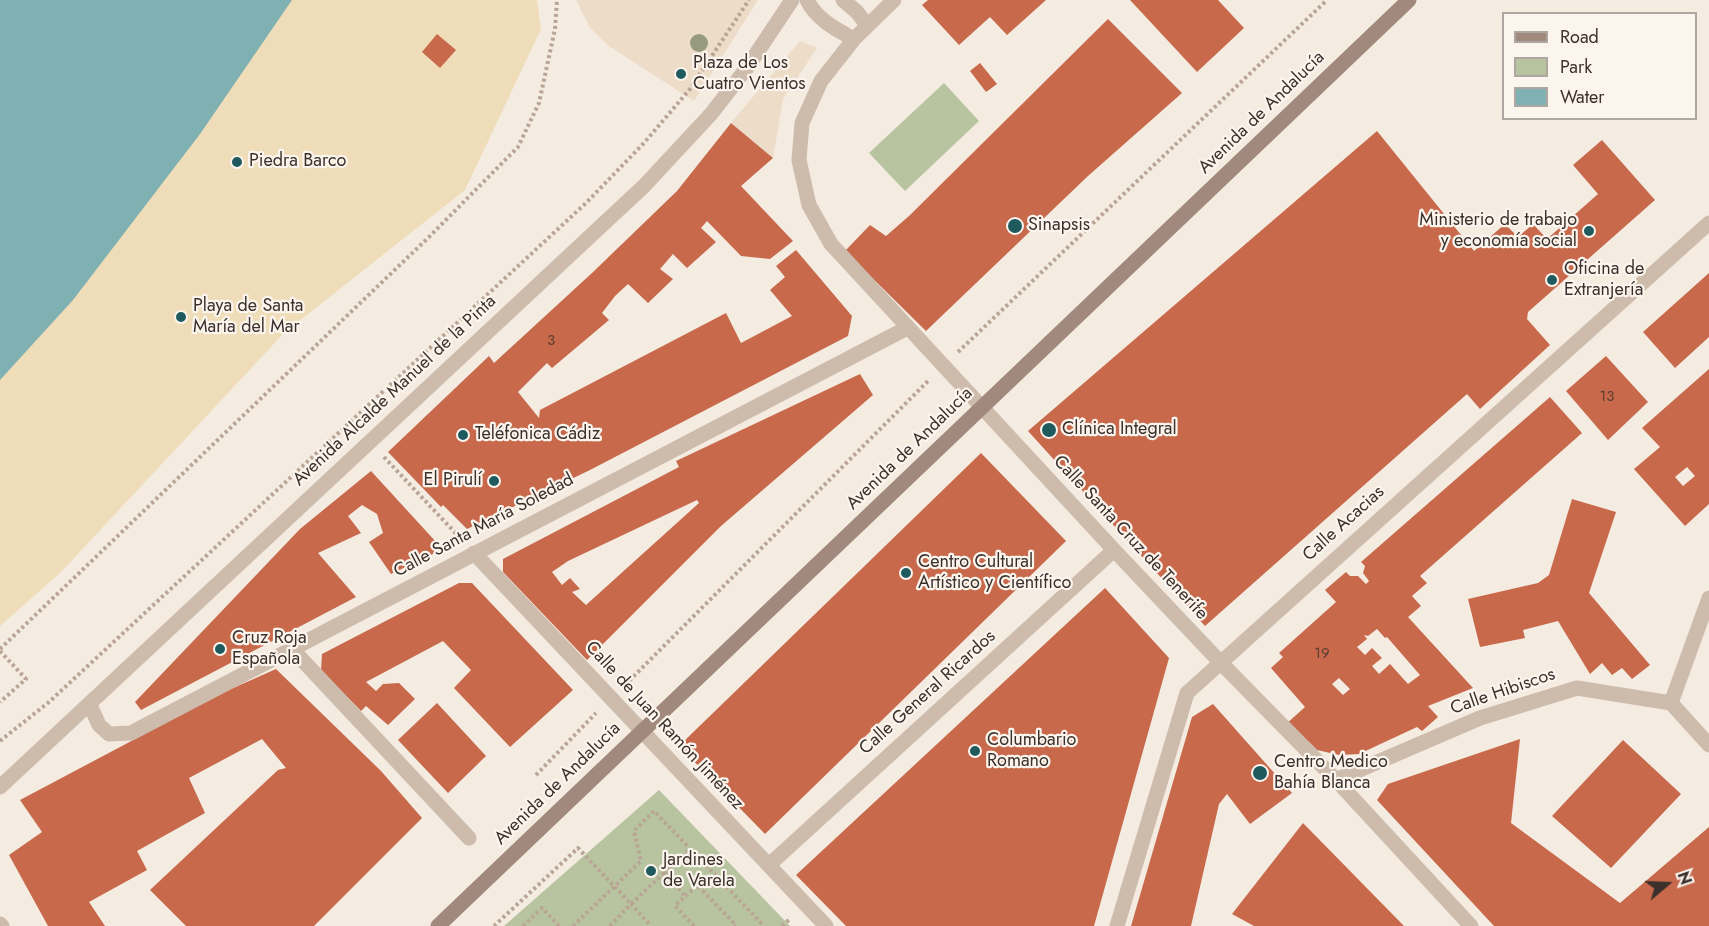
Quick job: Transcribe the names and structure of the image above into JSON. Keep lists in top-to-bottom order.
{
  "streets": {
    "main road": ["Avenida de Andalucía"],
    "street": [
      "Avenida Alcalde Manuel de la Pinta",
      "Calle Acacias",
      "Calle Santa María Soledad",
      "Calle Santa Cruz de Tenerife",
      "Calle Hibiscos",
      "Calle General Ricardos",
      "Calle de Juan Ramón Jiménez"
    ]
  },
  "crossings": [
    ["Avenida de Andalucía", "Calle Santa Cruz de Tenerife"],
    ["Avenida de Andalucía", "Calle de Juan Ramón Jiménez"],
    ["Avenida Alcalde Manuel de la Pinta", "Calle Santa María Soledad"],
    ["Calle Acacias", "Calle Santa Cruz de Tenerife"],
    ["Calle Santa María Soledad", "Calle Santa Cruz de Tenerife"],
    ["Calle Santa María Soledad", "Calle de Juan Ramón Jiménez"],
    ["Calle Santa Cruz de Tenerife", "Calle Hibiscos"],
    ["Calle Santa Cruz de Tenerife", "Calle General Ricardos"],
    ["Calle General Ricardos", "Calle de Juan Ramón Jiménez"]
  ],
  "places": [
    "Plaza de Los Cuatro Vientos",
    "Piedra Barco",
    "Sinapsis",
    "Ministerio de trabajo y economía social",
    "Oficina de Extranjería",
    "Playa de Santa María del Mar",
    "Clínica Integral",
    "Teléfonica Cádiz",
    "El Pirulí",
    "Centro Cultural Artístico y Científico",
    "Cruz Roja Española",
    "Columbario Romano",
    "Centro Medico Bahía Blanca",
    "Jardines de Varela"
  ],
  "house_numbers": ["3", "13", "19"],
  "legend": ["Road", "Park", "Water"],
  "north": "right"
}
